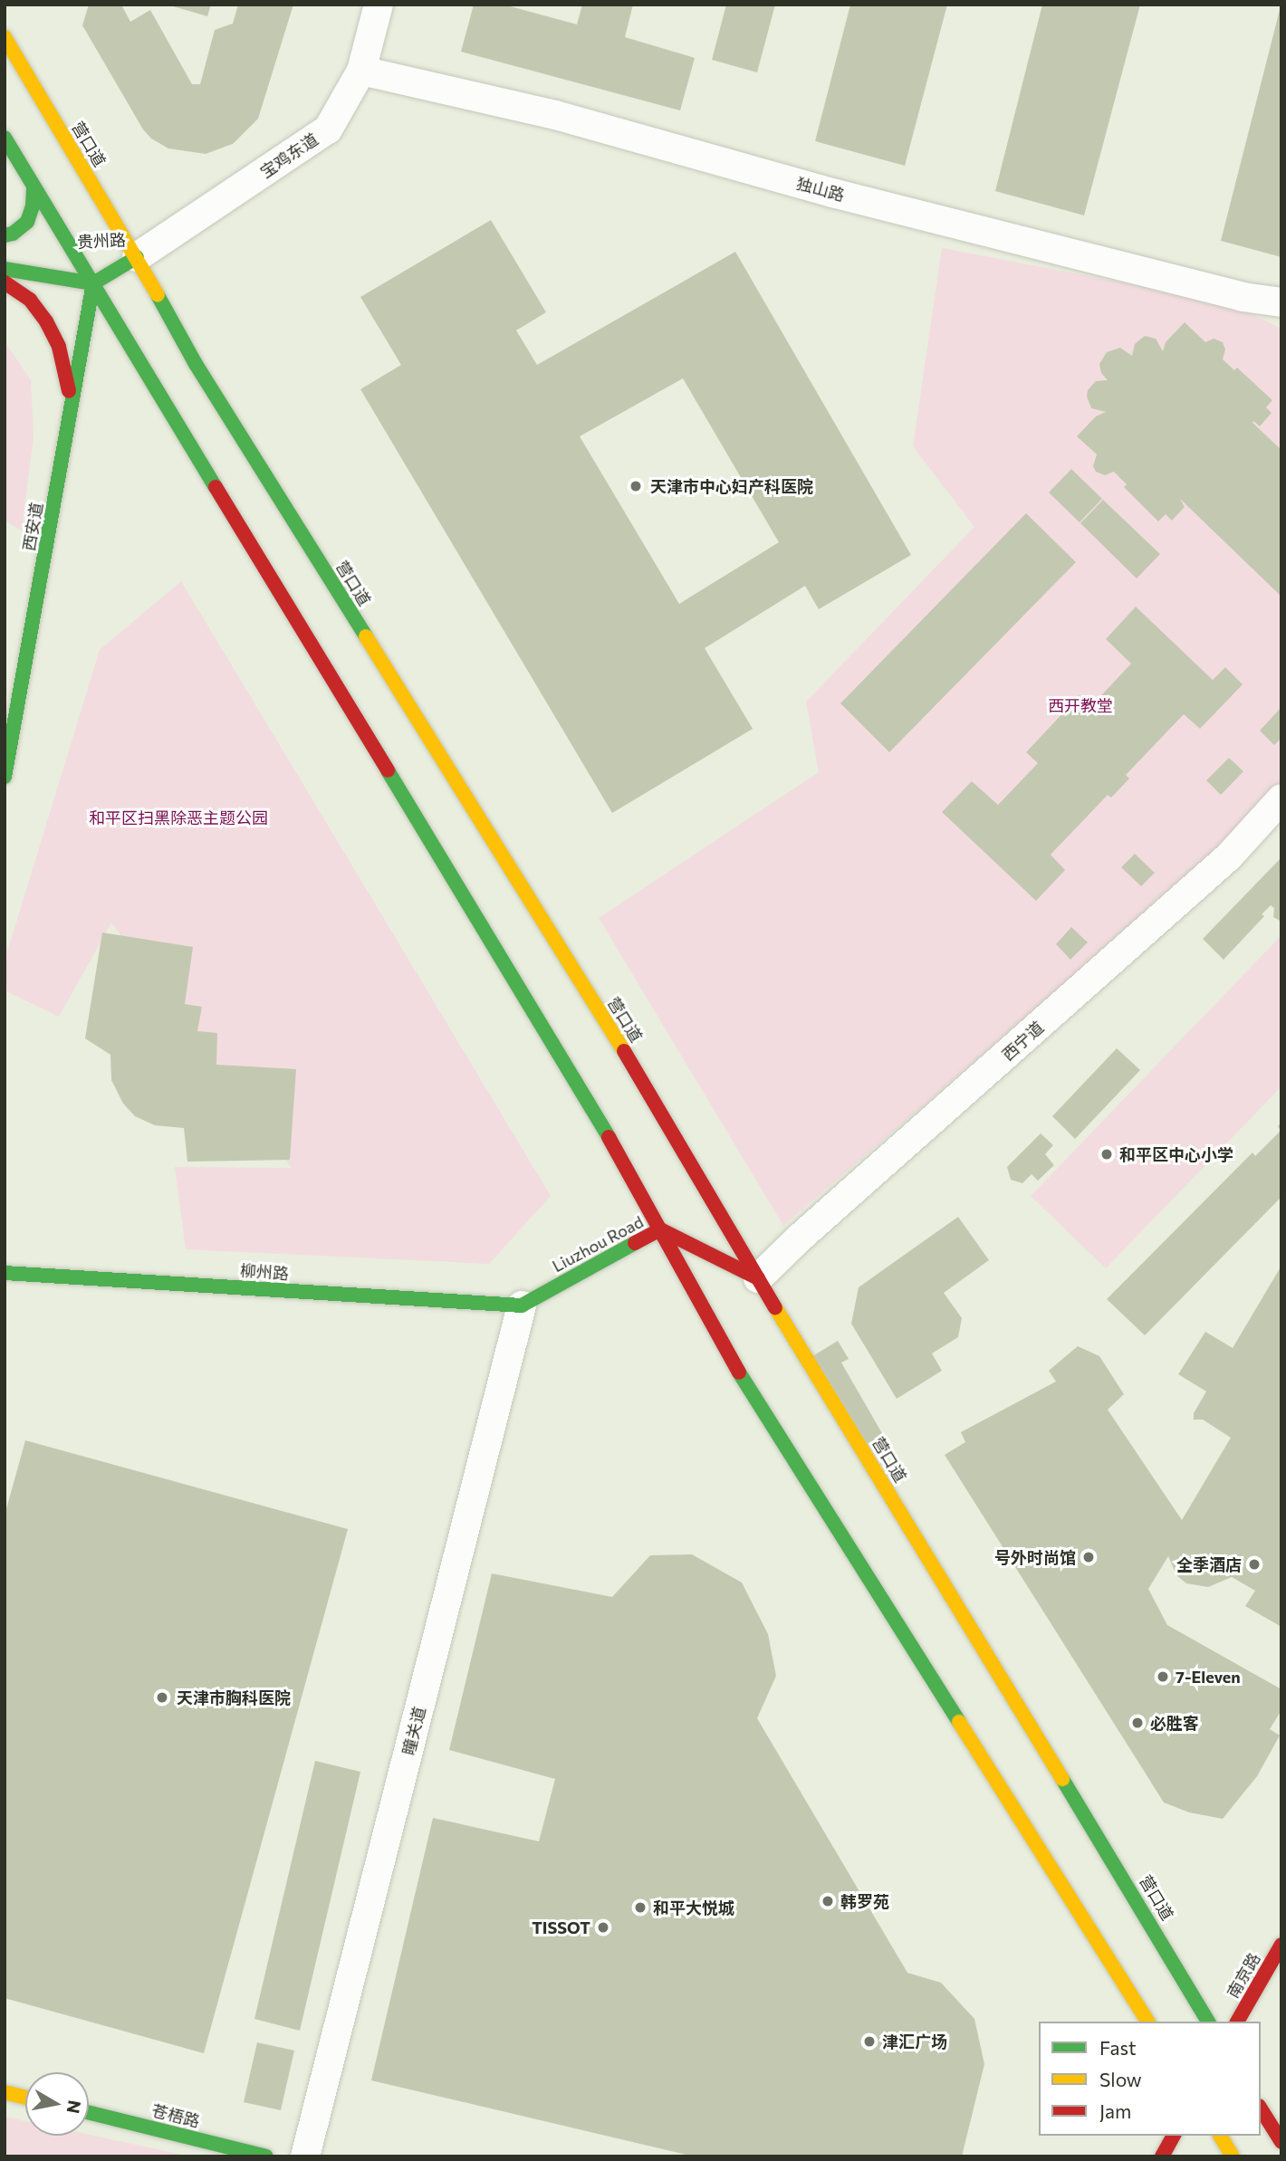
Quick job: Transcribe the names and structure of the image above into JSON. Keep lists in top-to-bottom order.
{
  "streets": {
    "main road": [
      "营口道",
      "贵州路",
      "西安道",
      "Liuzhou Road",
      "柳州路",
      "南京路",
      "苍梧路"
    ],
    "street": [
      "宝鸡东道",
      "独山路",
      "西宁道",
      "瞳关道"
    ]
  },
  "crossings": [
    ["营口道", "宝鸡东道"],
    ["营口道", "贵州路"],
    ["营口道", "西宁道"],
    ["营口道", "Liuzhou Road"],
    ["宝鸡东道", "独山路"],
    ["宝鸡东道", "贵州路"],
    ["贵州路", "西安道"],
    ["西宁道", "Liuzhou Road"],
    ["Liuzhou Road", "柳州路"],
    ["Liuzhou Road", "瞳关道"],
    ["柳州路", "瞳关道"]
  ],
  "parks": ["西开教堂", "和平区扫黑除恶主题公园"],
  "places": [
    "天津市中心妇产科医院",
    "和平区中心小学",
    "号外时尚馆",
    "全季酒店",
    "7-Eleven",
    "天津市胸科医院",
    "必胜客",
    "韩罗苑",
    "和平大悦城",
    "TISSOT",
    "津汇广场"
  ],
  "legend": ["Fast", "Slow", "Jam"],
  "north": "right"
}
